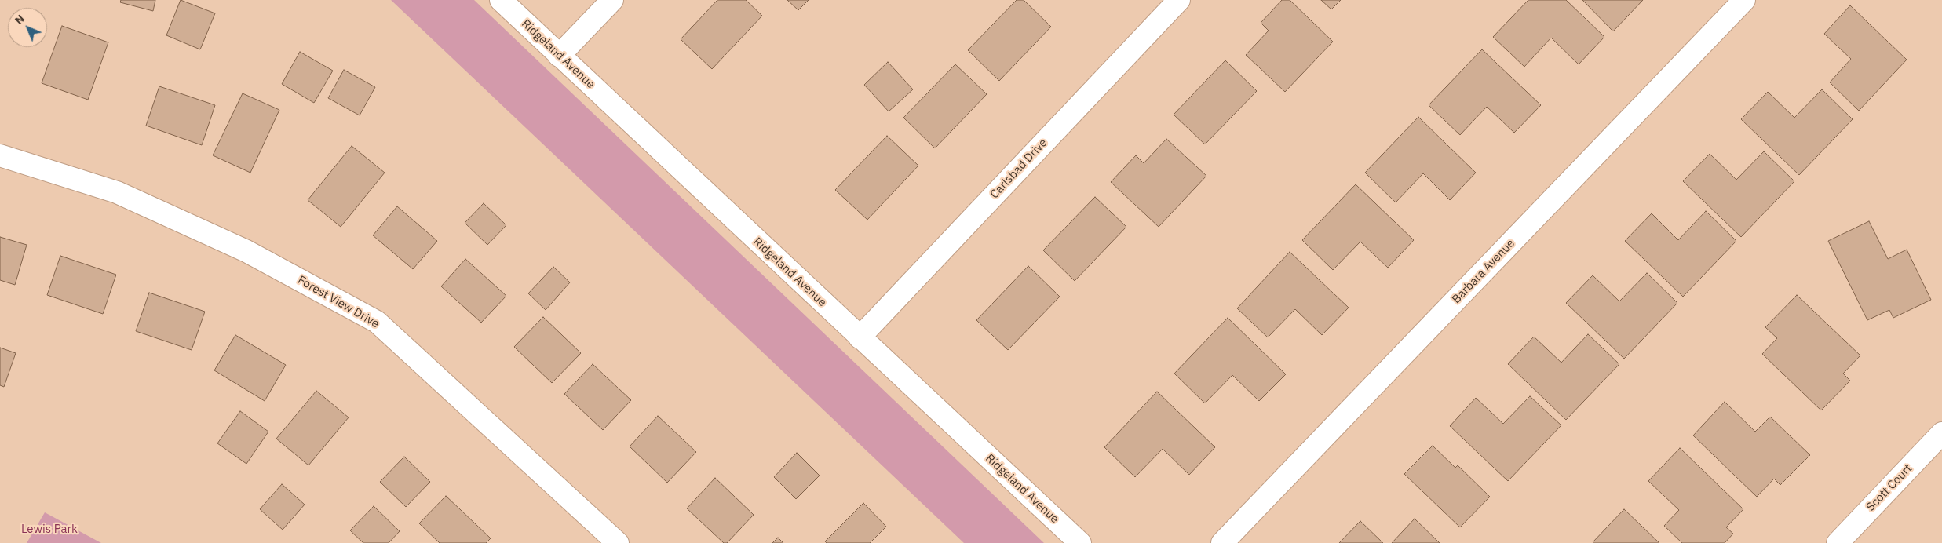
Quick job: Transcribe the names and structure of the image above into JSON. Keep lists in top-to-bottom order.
{
  "streets": {
    "street": [
      "Ridgeland Avenue",
      "Carlsbad Drive",
      "Barbara Avenue",
      "Forest View Drive",
      "Scott Court"
    ]
  },
  "crossings": [
    ["Ridgeland Avenue", "Carlsbad Drive"]
  ],
  "parks": ["Lewis Park"],
  "north": "top left"
}
